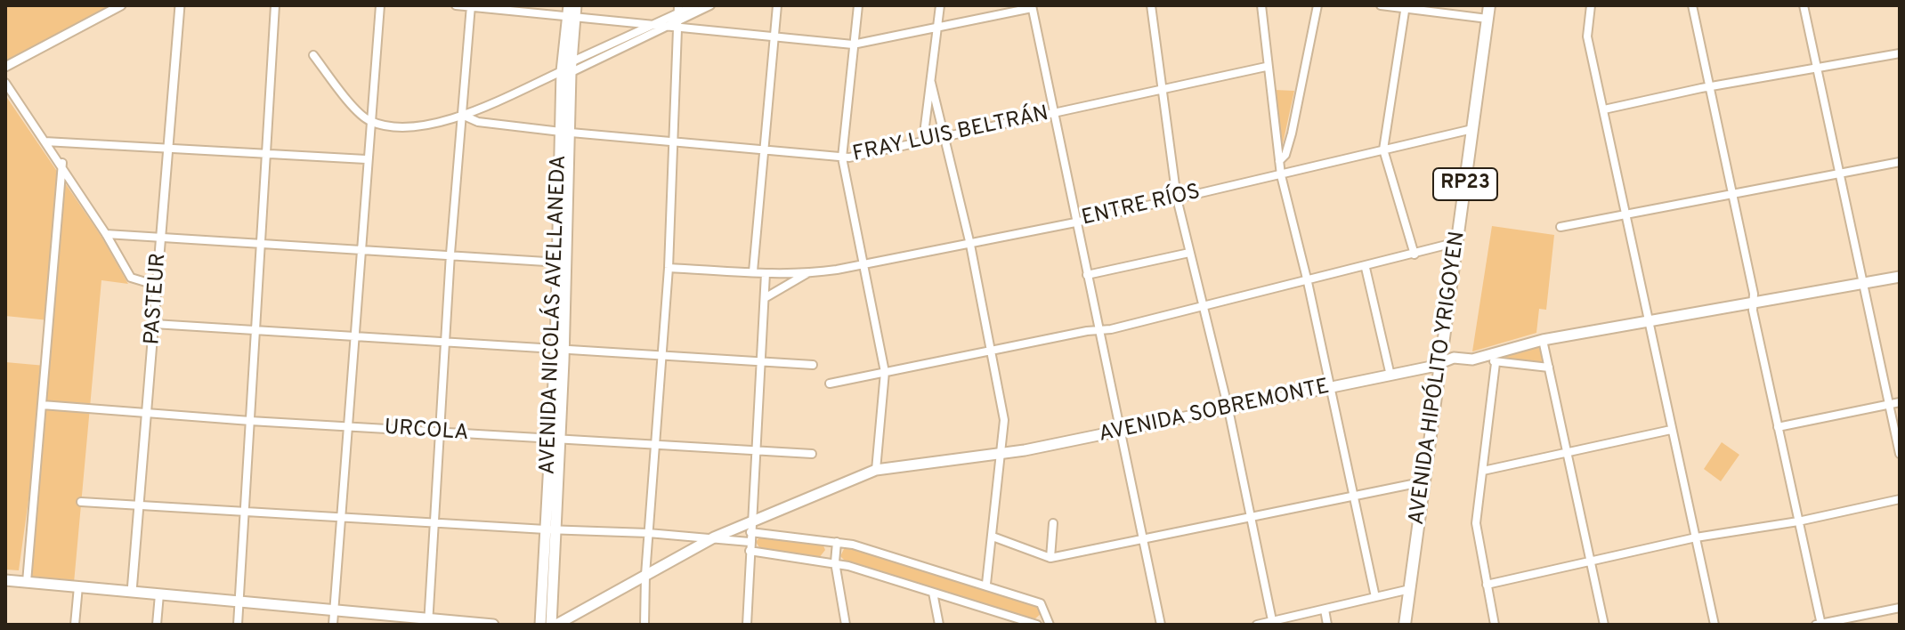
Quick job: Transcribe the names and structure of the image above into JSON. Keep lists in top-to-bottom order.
{
  "streets": {
    "main road": [
      "RP23",
      "AVENIDA NICOLÁS AVELLANEDA",
      "AVENIDA HIPÓLITO YRIGOYEN",
      "AVENIDA SOBREMONTE"
    ],
    "street": [
      "FRAY LUIS BELTRÁN",
      "ENTRE RÍOS",
      "PASTEUR",
      "URCOLA"
    ]
  },
  "crossings": [
    ["FRAY LUIS BELTRÁN", "AVENIDA NICOLÁS AVELLANEDA"],
    ["ENTRE RÍOS", "AVENIDA HIPÓLITO YRIGOYEN"],
    ["PASTEUR", "URCOLA"],
    ["AVENIDA NICOLÁS AVELLANEDA", "AVENIDA SOBREMONTE"],
    ["AVENIDA NICOLÁS AVELLANEDA", "URCOLA"],
    ["AVENIDA HIPÓLITO YRIGOYEN", "AVENIDA SOBREMONTE"]
  ]
}
